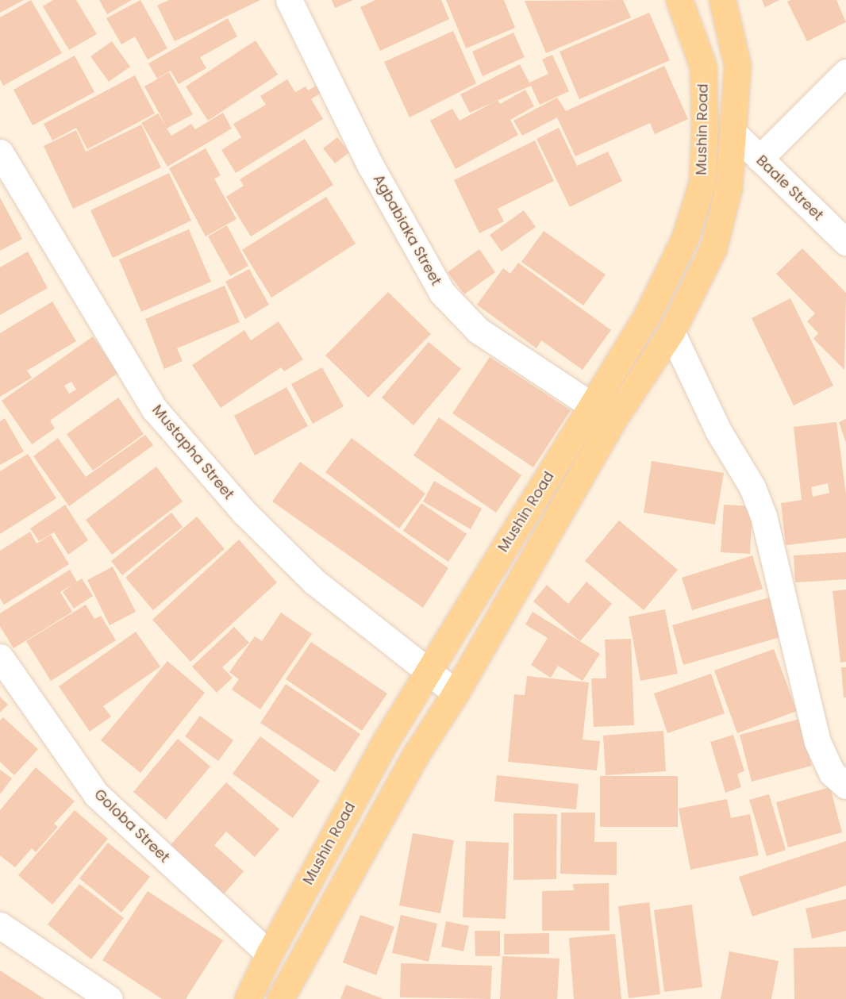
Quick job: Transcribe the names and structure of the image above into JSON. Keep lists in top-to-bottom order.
{
  "streets": {
    "main road": ["Mushin Road"],
    "street": [
      "Baale Street",
      "Agbabiaka Street",
      "Mustapha Street",
      "Goloba Street"
    ]
  },
  "crossings": [
    ["Mushin Road", "Baale Street"],
    ["Mushin Road", "Agbabiaka Street"],
    ["Mushin Road", "Mustapha Street"],
    ["Mushin Road", "Goloba Street"]
  ]
}
